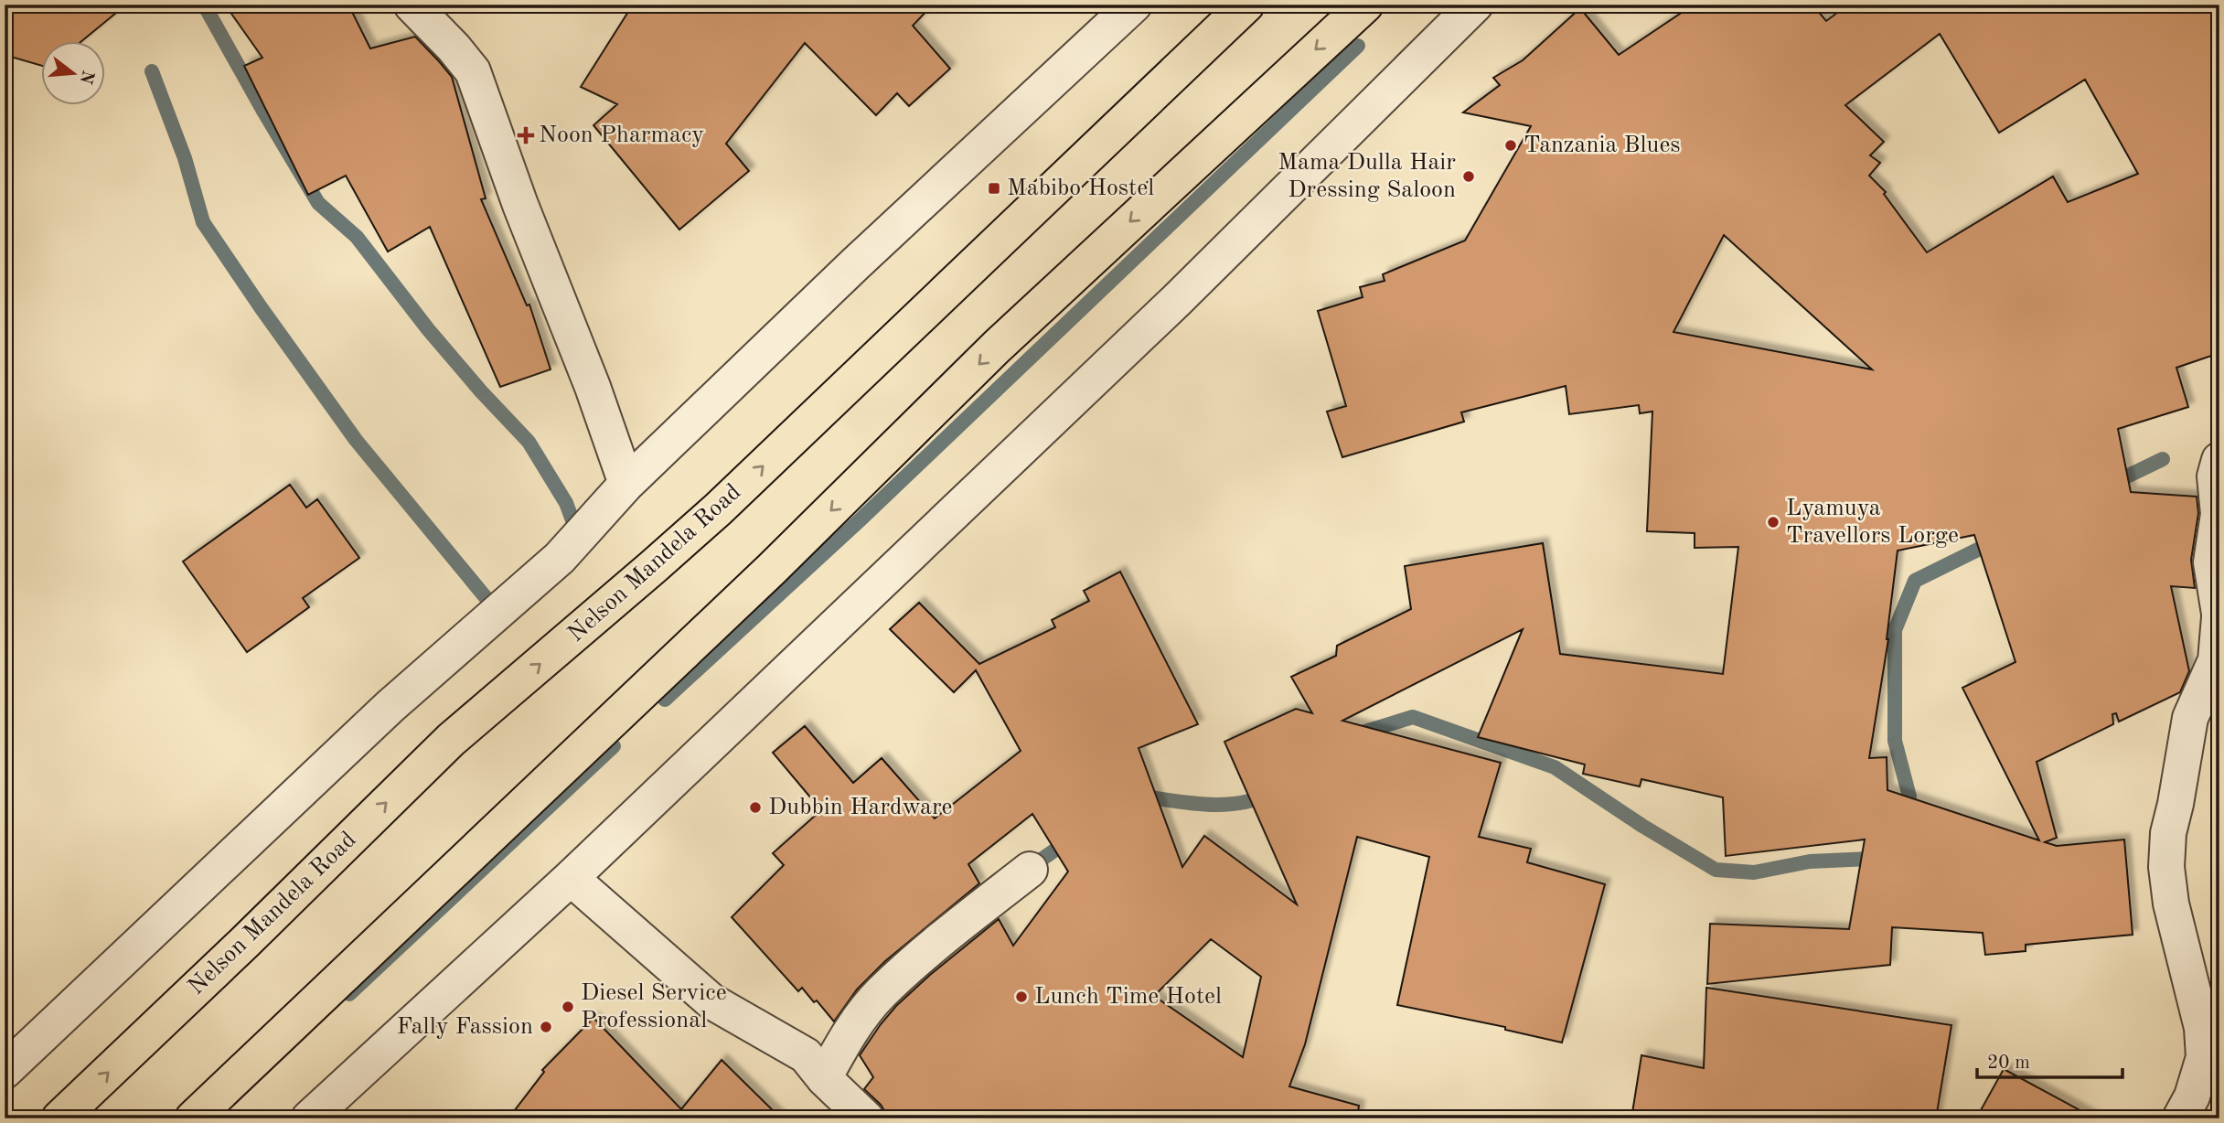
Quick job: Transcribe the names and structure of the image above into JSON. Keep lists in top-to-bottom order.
{
  "streets": {
    "main road": ["Nelson Mandela Road"]
  },
  "places": {
    "health": ["Noon Pharmacy"],
    "other": [
      "Tanzania Blues",
      "Mama Dulla Hair Dressing Saloon",
      "Lyamuya Travellors Lorge",
      "Dubbin Hardware",
      "Lunch Time Hotel",
      "Diesel Service Professional",
      "Fally Fassion"
    ],
    "transit": ["Mabibo Hostel"]
  },
  "scale_bar": "20 m",
  "north": "right"
}
